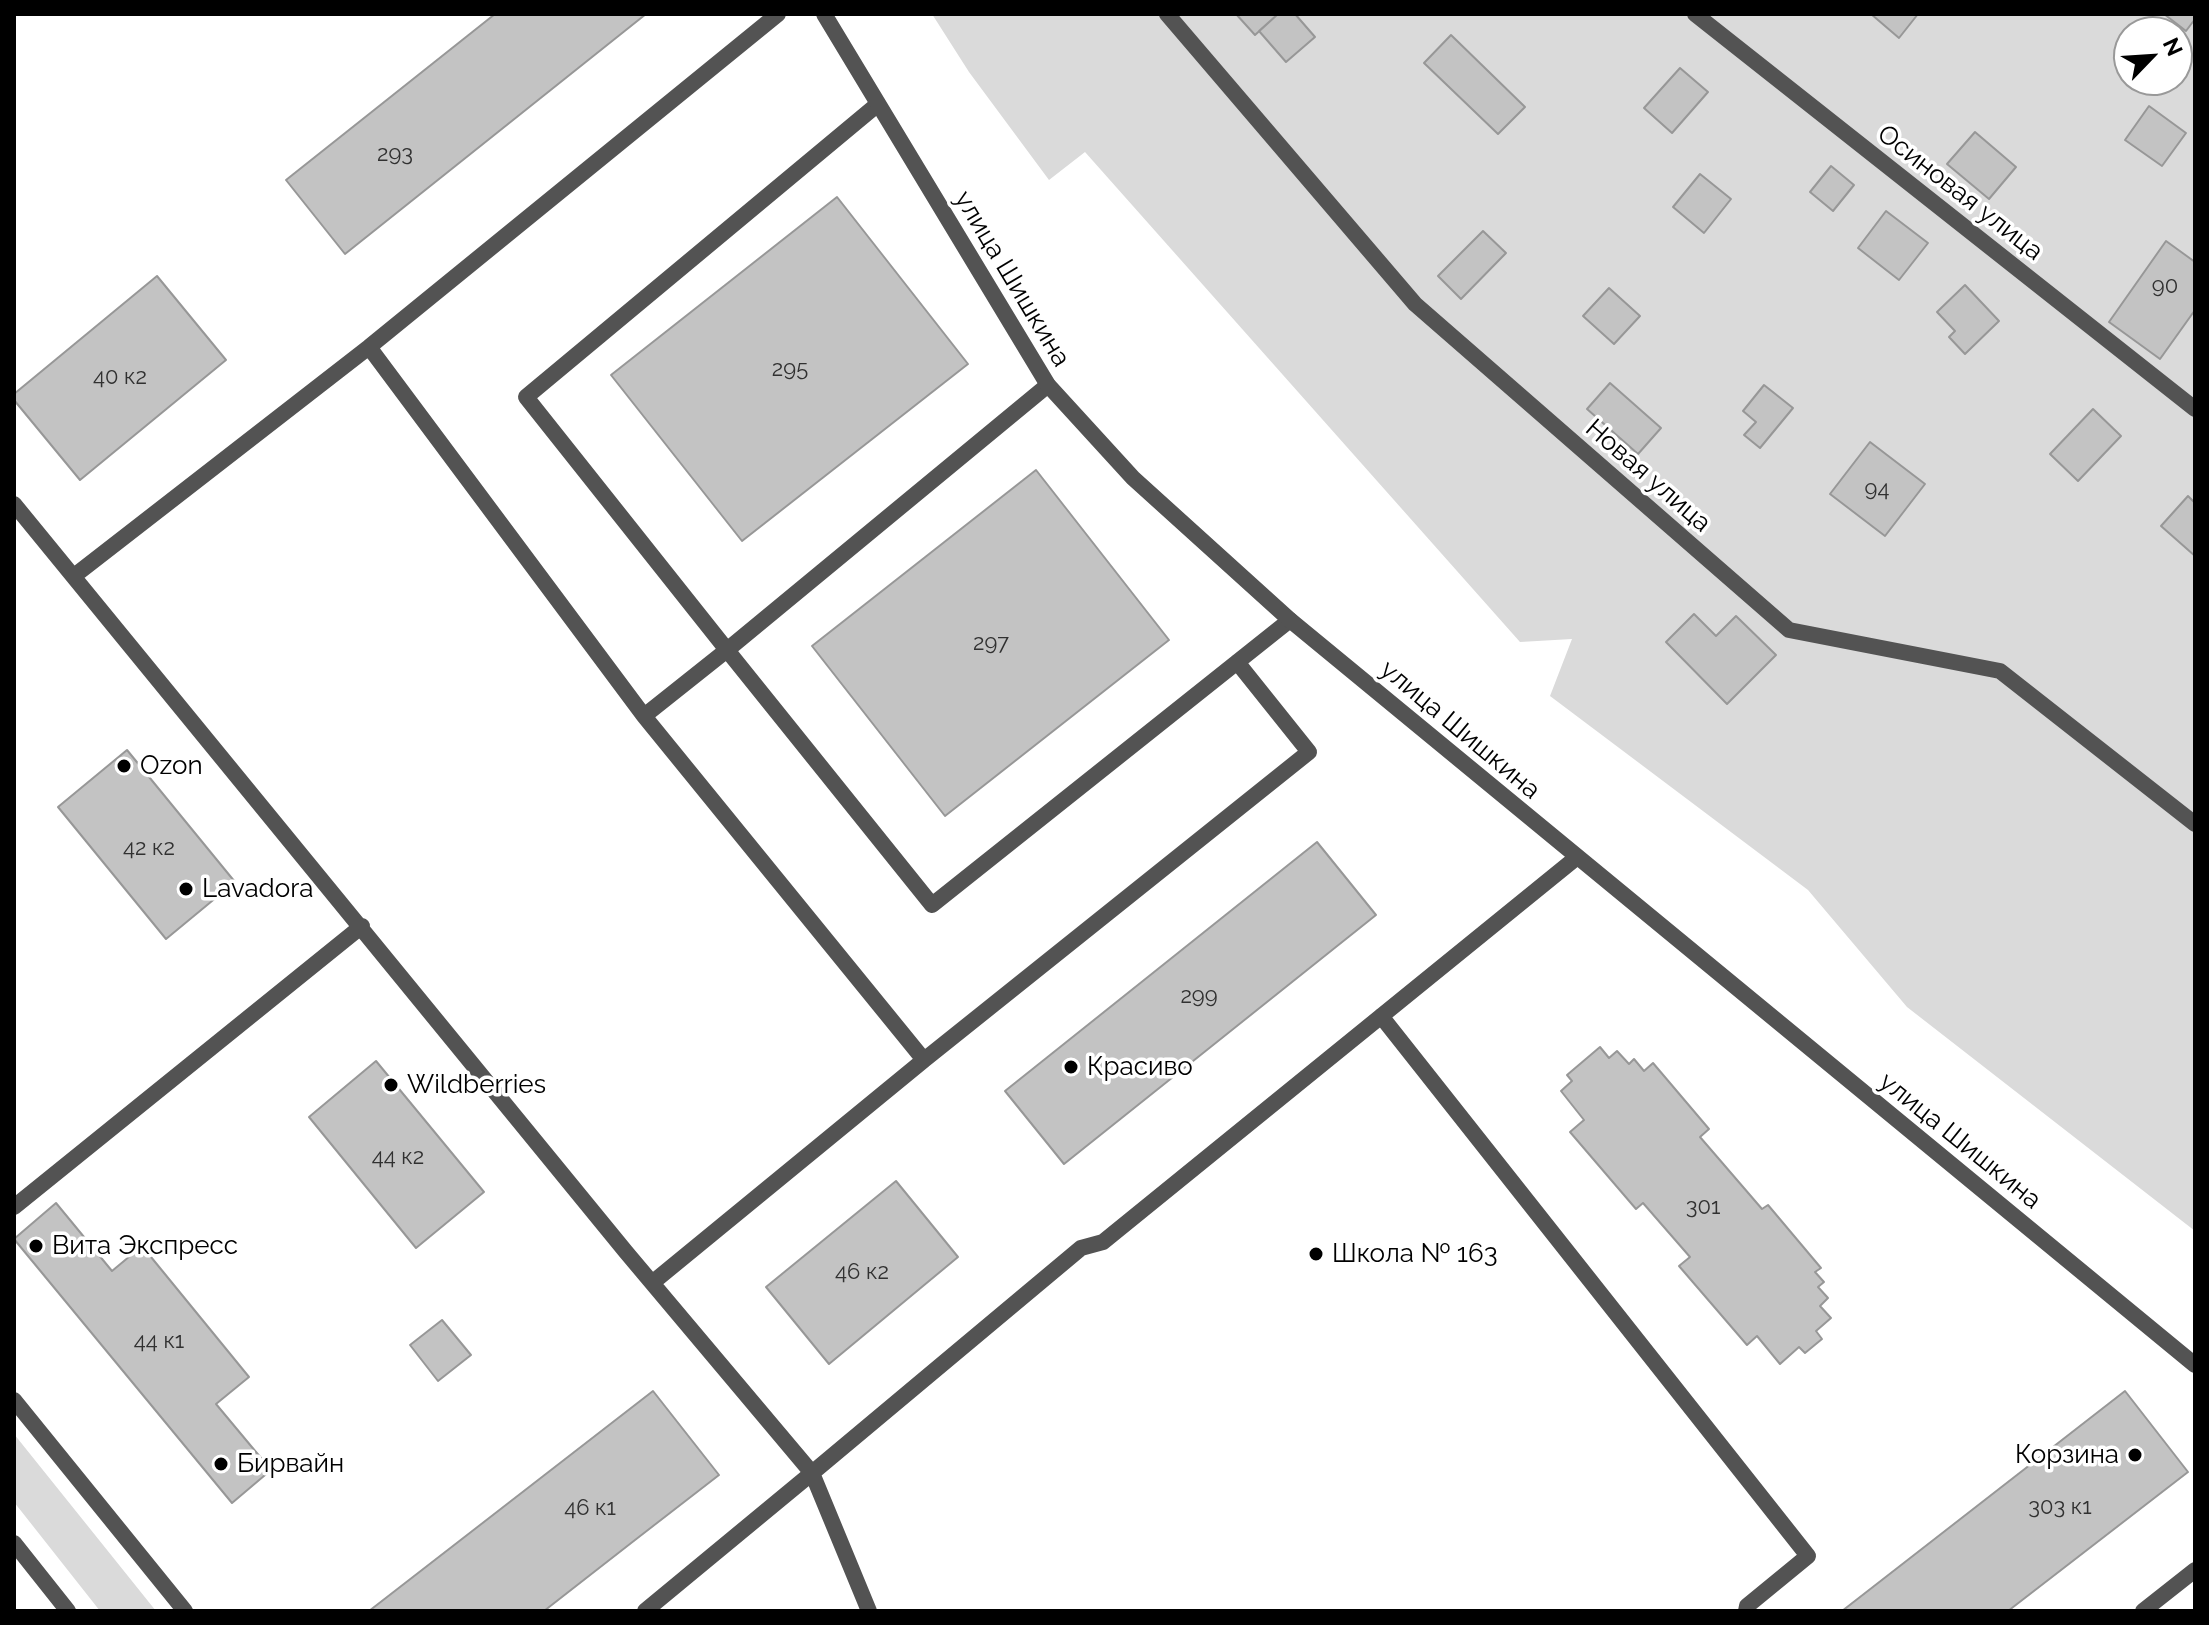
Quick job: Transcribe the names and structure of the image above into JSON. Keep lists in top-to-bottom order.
{
  "streets": {
    "street": ["Осиновая улица", "улица Шишкина", "Новая улица"]
  },
  "places": [
    "Ozon",
    "Lavadora",
    "Красиво",
    "Wildberries",
    "Вита Экспресс",
    "Школа № 163",
    "Корзина",
    "Бирвайн"
  ],
  "house_numbers": [
    "293",
    "90",
    "295",
    "40 к2",
    "94",
    "297",
    "42 к2",
    "299",
    "44 к2",
    "301",
    "46 к2",
    "44 к1",
    "303 к1",
    "46 к1"
  ],
  "north": "top right"
}
